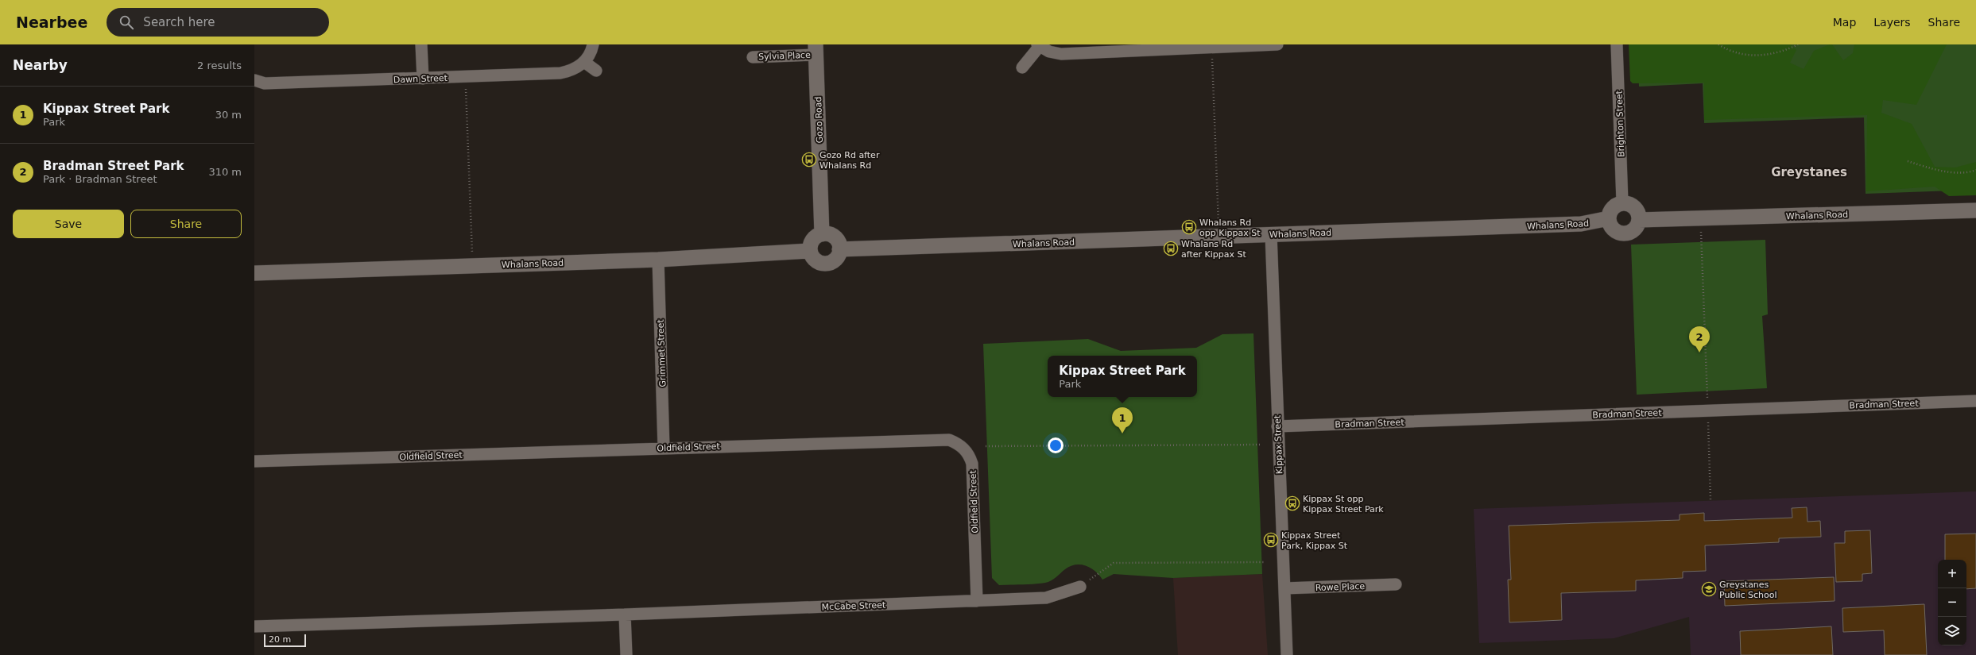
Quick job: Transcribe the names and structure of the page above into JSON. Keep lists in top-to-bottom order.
{
  "streets": {
    "street": [
      "Sylvia Place",
      "Dawn Street",
      "Gozo Road",
      "Brighton Street",
      "Whalans Road",
      "Grimmet Street",
      "Bradman Street",
      "Kippax Street",
      "Oldfield Street",
      "Rowe Place",
      "McCabe Street"
    ]
  },
  "crossings": [
    ["Sylvia Place", "Gozo Road"],
    ["Gozo Road", "Whalans Road"],
    ["Brighton Street", "Whalans Road"],
    ["Whalans Road", "Grimmet Street"],
    ["Whalans Road", "Kippax Street"],
    ["Grimmet Street", "Oldfield Street"],
    ["Bradman Street", "Kippax Street"],
    ["Kippax Street", "Rowe Place"],
    ["Oldfield Street", "McCabe Street"]
  ],
  "districts": ["Greystanes"],
  "places": {
    "bus stop": [
      "Gozo Rd after Whalans Rd",
      "Whalans Rd opp Kippax St",
      "Whalans Rd after Kippax St",
      "Kippax St opp Kippax Street Park",
      "Kippax Street Park, Kippax St"
    ],
    "school or university": ["Greystanes Public School"]
  },
  "scale_bar": "20 m",
  "page": {
    "header": "Nearbee",
    "search": "Search here",
    "nav": ["Map", "Layers", "Share"],
    "heading": ["Nearby", "2 results"],
    "list": [
      {
        "mark": "1",
        "name": "Kippax Street Park",
        "note": "Park",
        "value": "30 m"
      },
      {
        "mark": "2",
        "name": "Bradman Street Park",
        "note": "Park · Bradman Street",
        "value": "310 m"
      }
    ],
    "buttons": ["Save", "Share"],
    "pins": ["2", "1"],
    "popup": ["Kippax Street Park", "Park"],
    "map_buttons": ["+", "−"],
    "scale": "20 m"
  }
}
